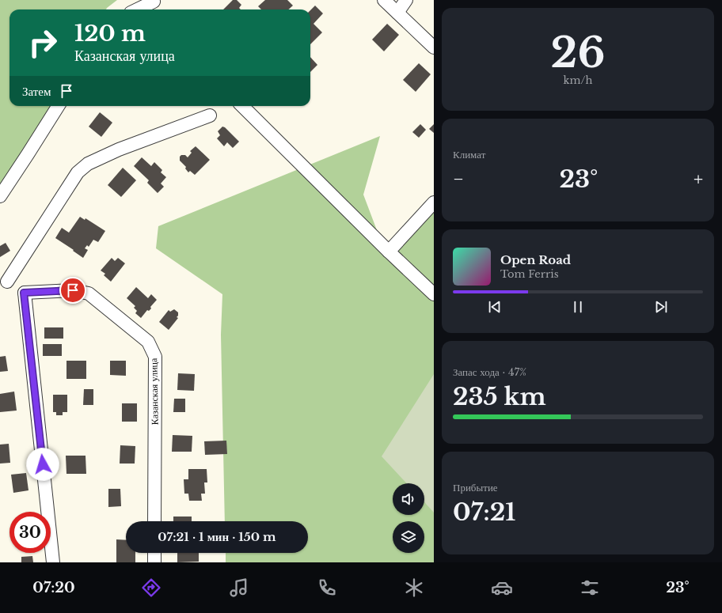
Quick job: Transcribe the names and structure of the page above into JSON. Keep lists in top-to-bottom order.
{
  "streets": {
    "street": ["Казанская улица"]
  },
  "page": {
    "tile": [
      ["26", "km/h"],
      "Климат",
      ["Запас хода · 47%", "235 km"],
      ["Прибытие", "07:21"]
    ],
    "turn": ["120 m", "Казанская улица"],
    "then": "Затем",
    "heat": ["−", "23°", "+"],
    "song": ["Open Road", "Tom Ferris"],
    "limit": "30",
    "trip": "07:21 · 1 мин · 150 m",
    "tabs": ["07:20", "23°"]
  }
}
